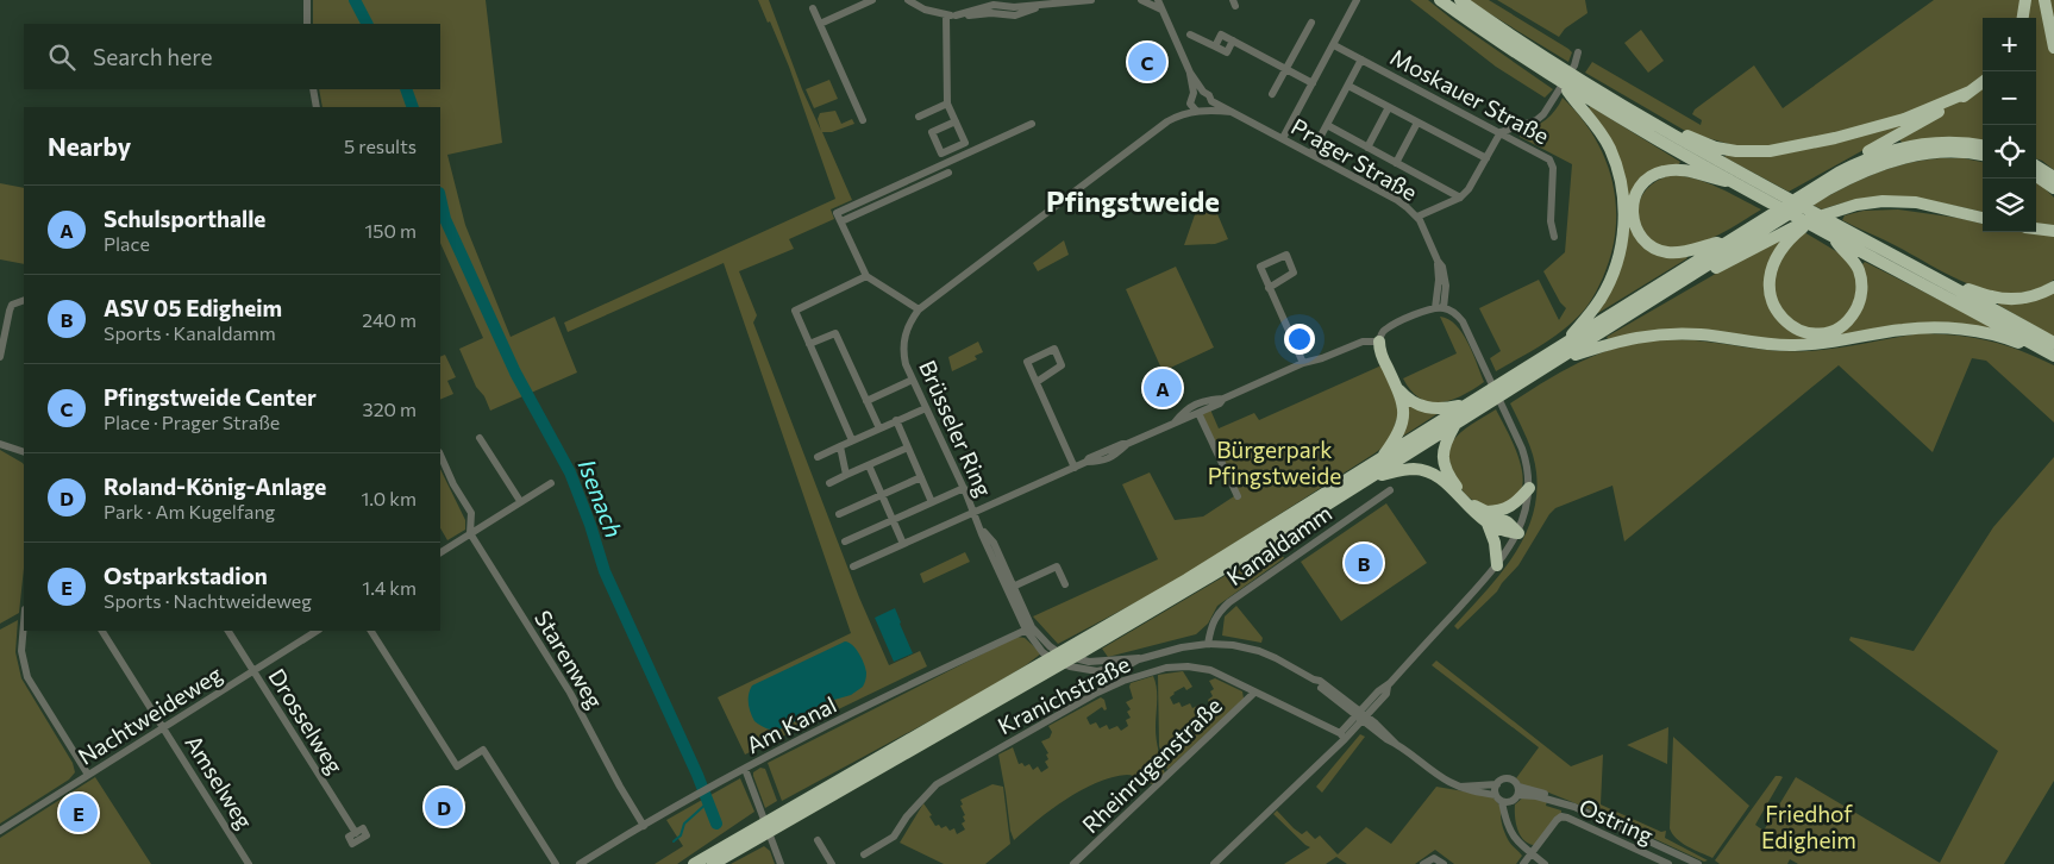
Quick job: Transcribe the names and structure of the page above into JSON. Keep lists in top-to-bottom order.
{
  "streets": {
    "street": [
      "Moskauer Straße",
      "Prager Straße",
      "Brüsseler Ring",
      "Kanaldamm",
      "Starenweg",
      "Kranichstraße",
      "Nachtweideweg",
      "Drosselweg",
      "Am Kanal",
      "Rheinrugenstraße",
      "Amselweg",
      "Ostring"
    ]
  },
  "crossings": [
    ["Prager Straße", "Brüsseler Ring"],
    ["Brüsseler Ring", "Am Kanal"],
    ["Starenweg", "Am Kanal"],
    ["Kranichstraße", "Rheinrugenstraße"],
    ["Nachtweideweg", "Drosselweg"],
    ["Nachtweideweg", "Amselweg"]
  ],
  "districts": ["Pfingstweide"],
  "water": ["Isenach"],
  "parks": ["Bürgerpark Pfingstweide", "Friedhof Edigheim"],
  "page": {
    "map_buttons": ["+", "−"],
    "search": "Search here",
    "pins": [
      "C",
      "A",
      "B",
      "D",
      "E"
    ],
    "heading": ["Nearby", "5 results"],
    "list": [
      {
        "mark": "A",
        "name": "Schulsporthalle",
        "note": "Place",
        "value": "150 m"
      },
      {
        "mark": "B",
        "name": "ASV 05 Edigheim",
        "note": "Sports · Kanaldamm",
        "value": "240 m"
      },
      {
        "mark": "C",
        "name": "Pfingstweide Center",
        "note": "Place · Prager Straße",
        "value": "320 m"
      },
      {
        "mark": "D",
        "name": "Roland-König-Anlage",
        "note": "Park · Am Kugelfang",
        "value": "1.0 km"
      },
      {
        "mark": "E",
        "name": "Ostparkstadion",
        "note": "Sports · Nachtweideweg",
        "value": "1.4 km"
      }
    ]
  }
}
